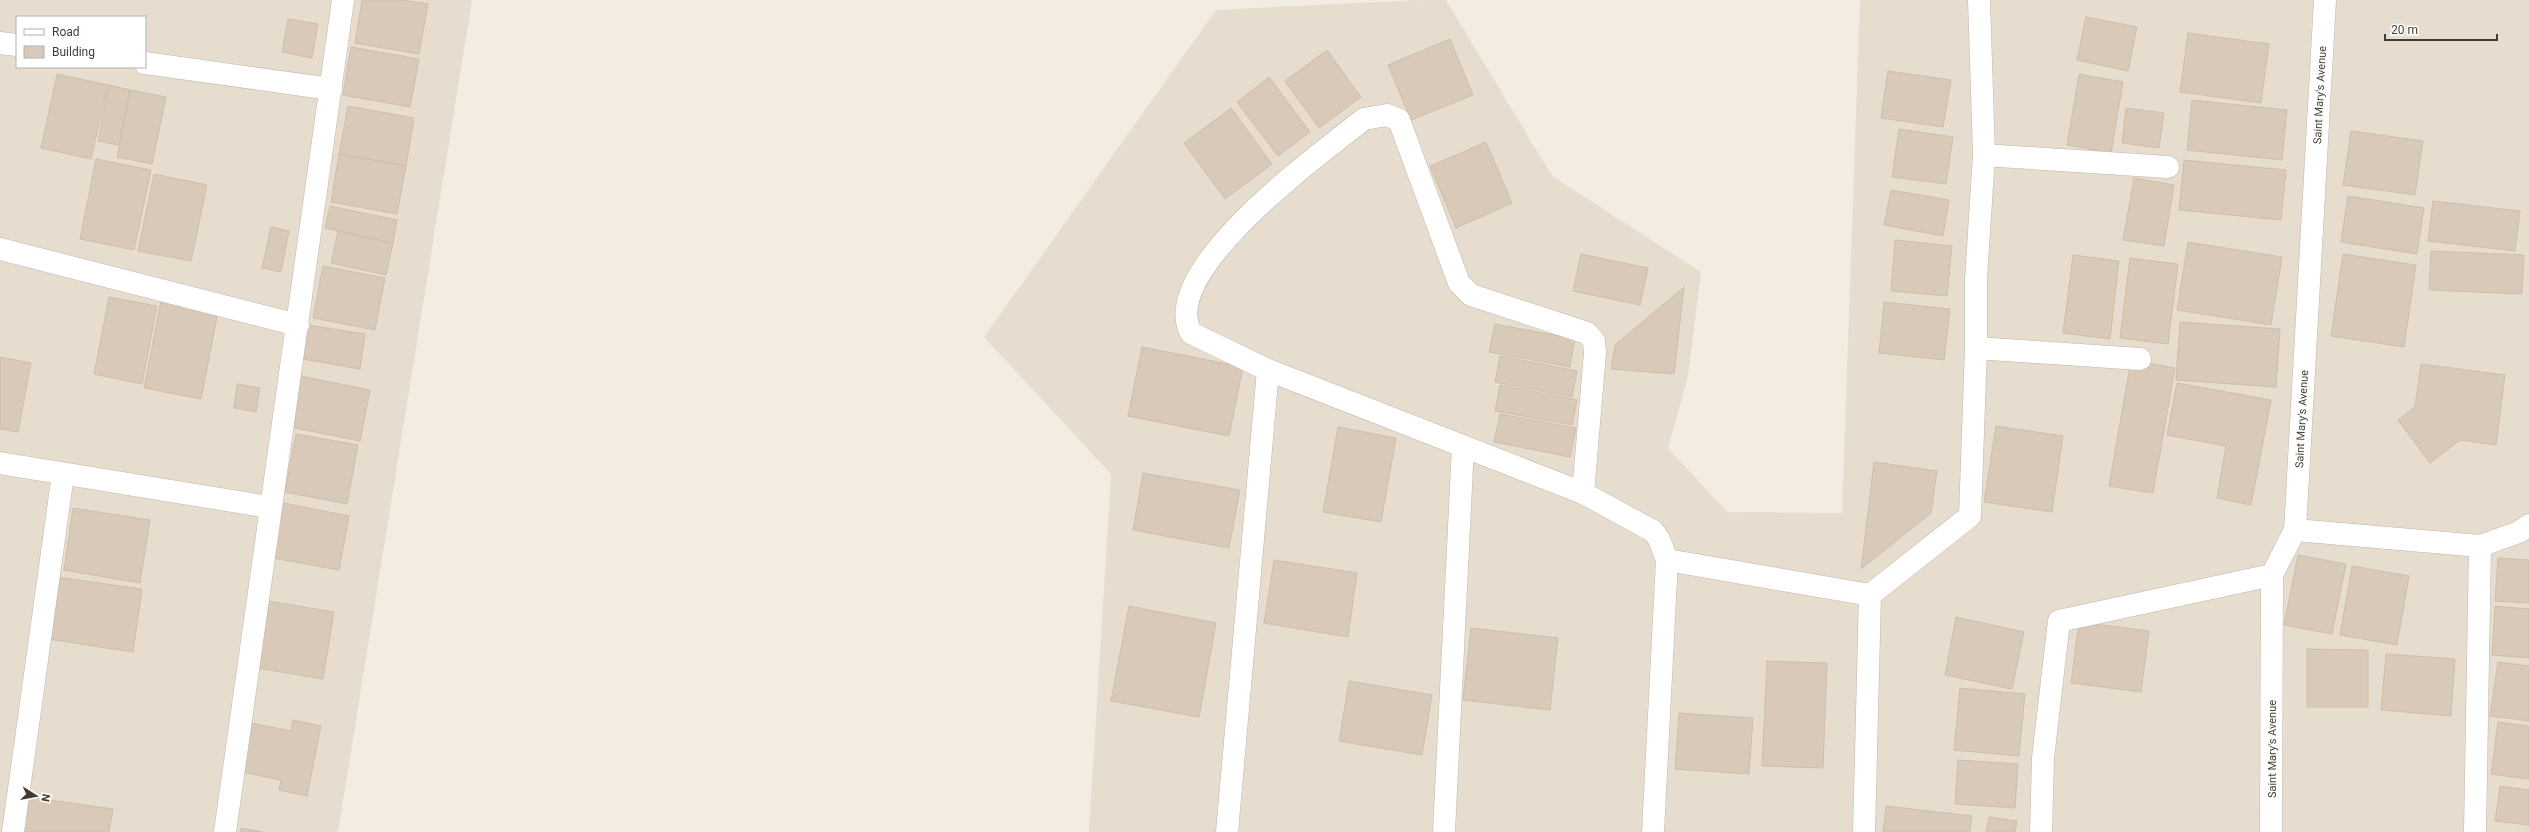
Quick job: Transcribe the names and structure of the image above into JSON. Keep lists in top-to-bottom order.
{
  "streets": {
    "street": ["Saint Mary's Avenue"]
  },
  "legend": ["Road", "Building"],
  "scale_bar": "20 m",
  "north": "right"
}
